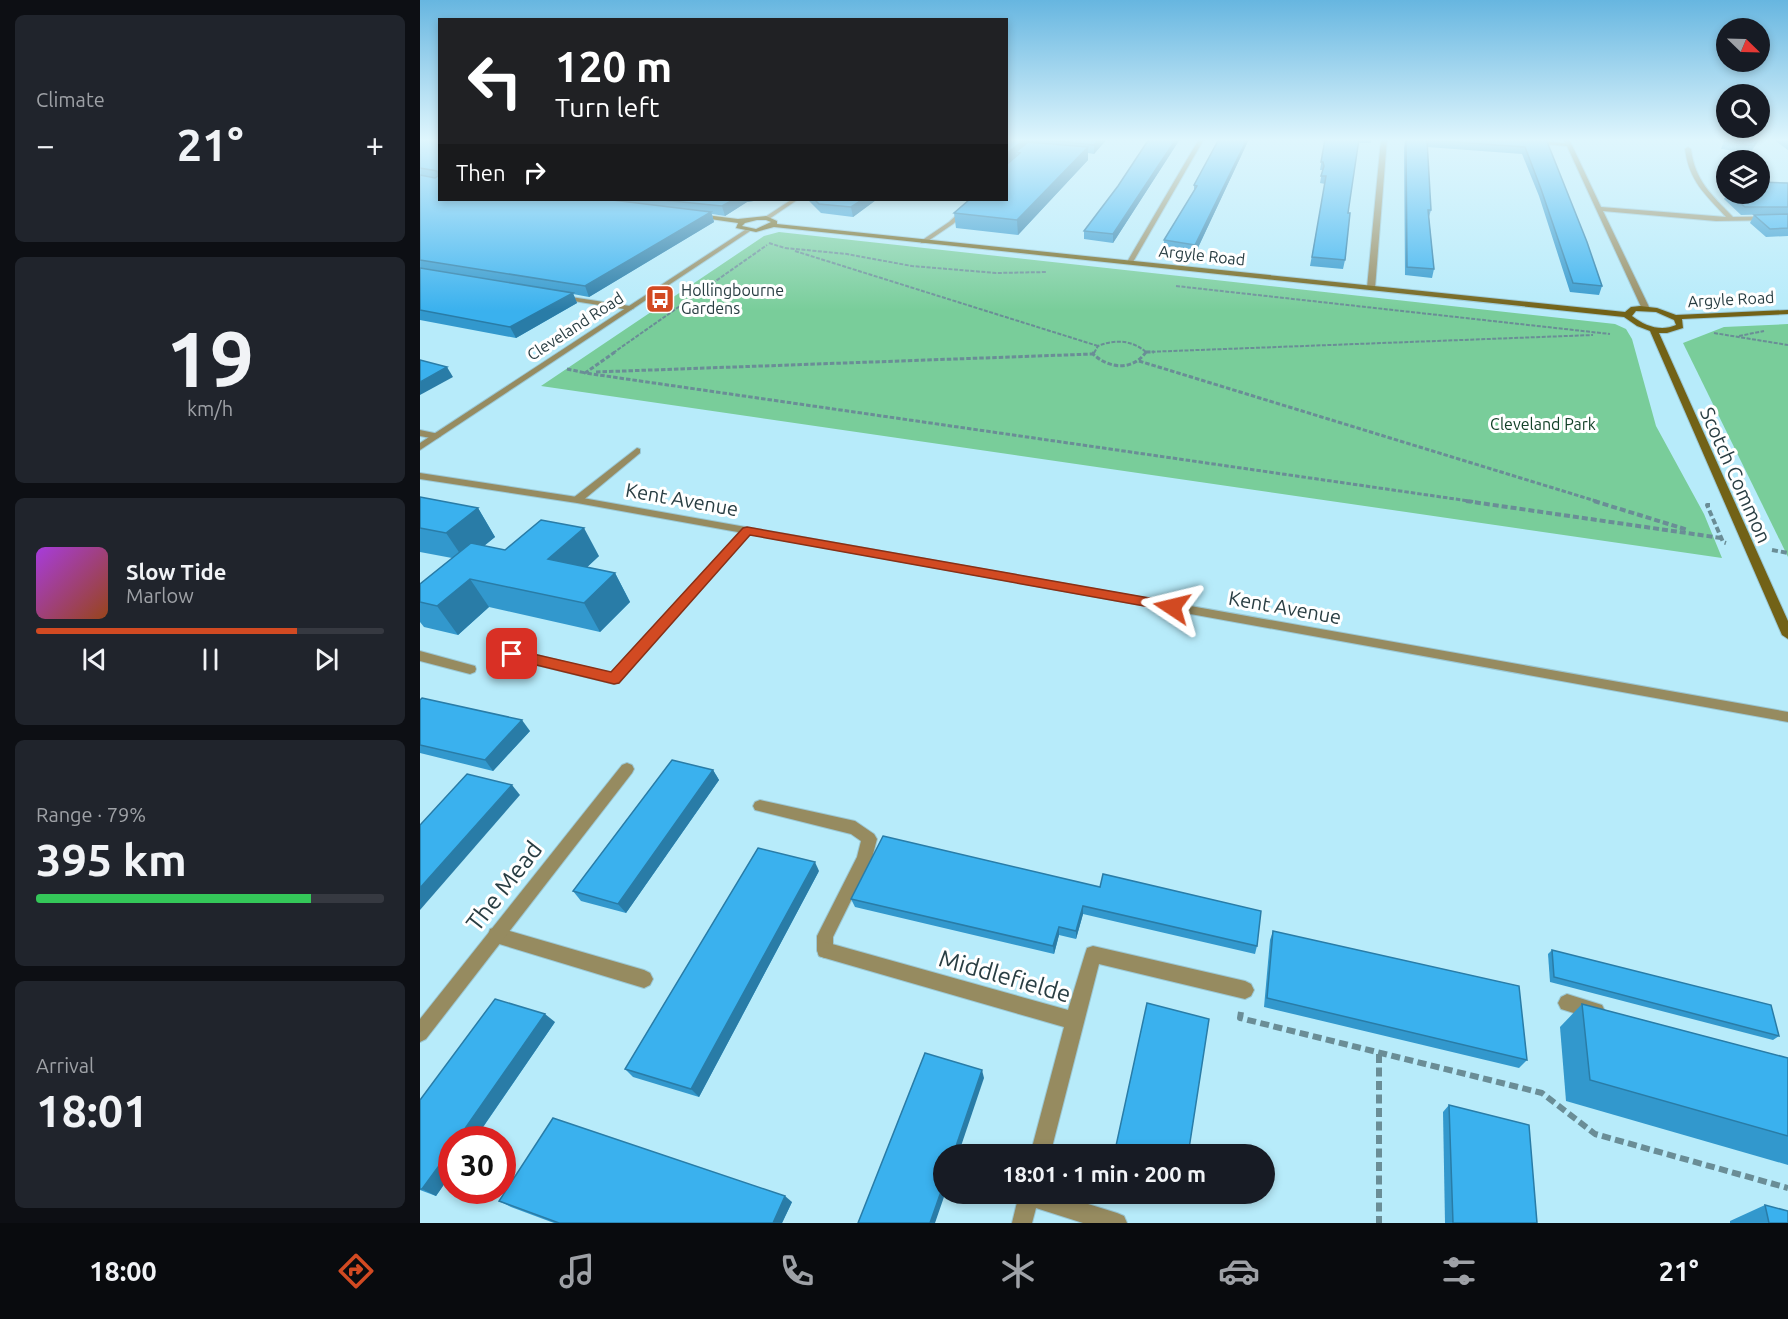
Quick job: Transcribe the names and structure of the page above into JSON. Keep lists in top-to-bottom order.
{
  "streets": {
    "main road": ["Argyle Road", "Scotch Common"],
    "street": [
      "Cleveland Road",
      "Kent Avenue",
      "The Mead",
      "Middlefielde"
    ]
  },
  "crossings": [
    ["Argyle Road", "Cleveland Road"]
  ],
  "parks": ["Cleveland Park"],
  "places": {
    "bus stop": ["Hollingbourne Gardens"]
  },
  "north": "bottom right",
  "page": {
    "tile": [
      "Climate",
      ["19", "km/h"],
      ["Range · 79%", "395 km"],
      ["Arrival", "18:01"]
    ],
    "turn": ["120 m", "Turn left"],
    "heat": ["−", "21°", "+"],
    "then": "Then",
    "song": ["Slow Tide", "Marlow"],
    "limit": "30",
    "trip": "18:01 · 1 min · 200 m",
    "tabs": ["18:00", "21°"]
  }
}
